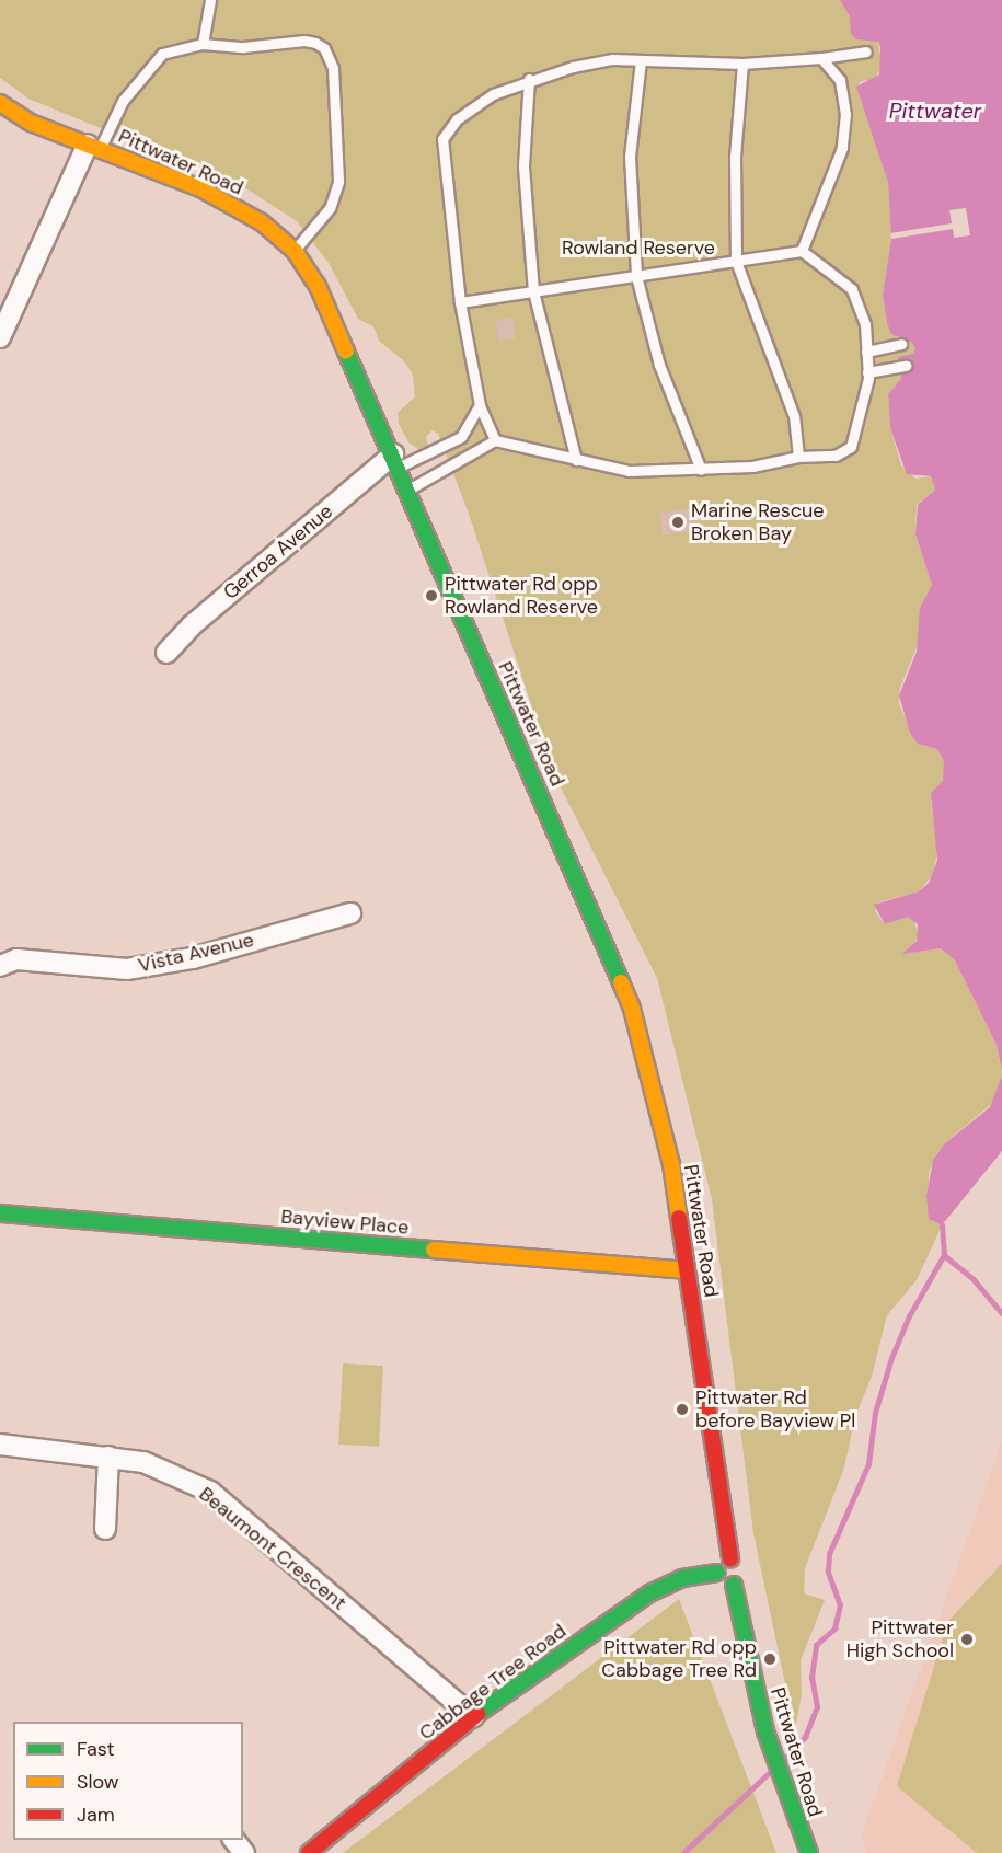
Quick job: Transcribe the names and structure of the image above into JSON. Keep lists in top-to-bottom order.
{
  "streets": {
    "main road": ["Pittwater Road", "Bayview Place", "Cabbage Tree Road"],
    "street": ["Gerroa Avenue", "Vista Avenue", "Beaumont Crescent"]
  },
  "crossings": [
    ["Pittwater Road", "Gerroa Avenue"],
    ["Pittwater Road", "Bayview Place"],
    ["Pittwater Road", "Cabbage Tree Road"],
    ["Beaumont Crescent", "Cabbage Tree Road"]
  ],
  "water": ["Pittwater"],
  "parks": ["Rowland Reserve"],
  "places": [
    "Marine Rescue Broken Bay",
    "Pittwater Rd opp Rowland Reserve",
    "Pittwater Rd before Bayview Pl",
    "Pittwater High School",
    "Pittwater Rd opp Cabbage Tree Rd"
  ],
  "legend": ["Fast", "Slow", "Jam"]
}
